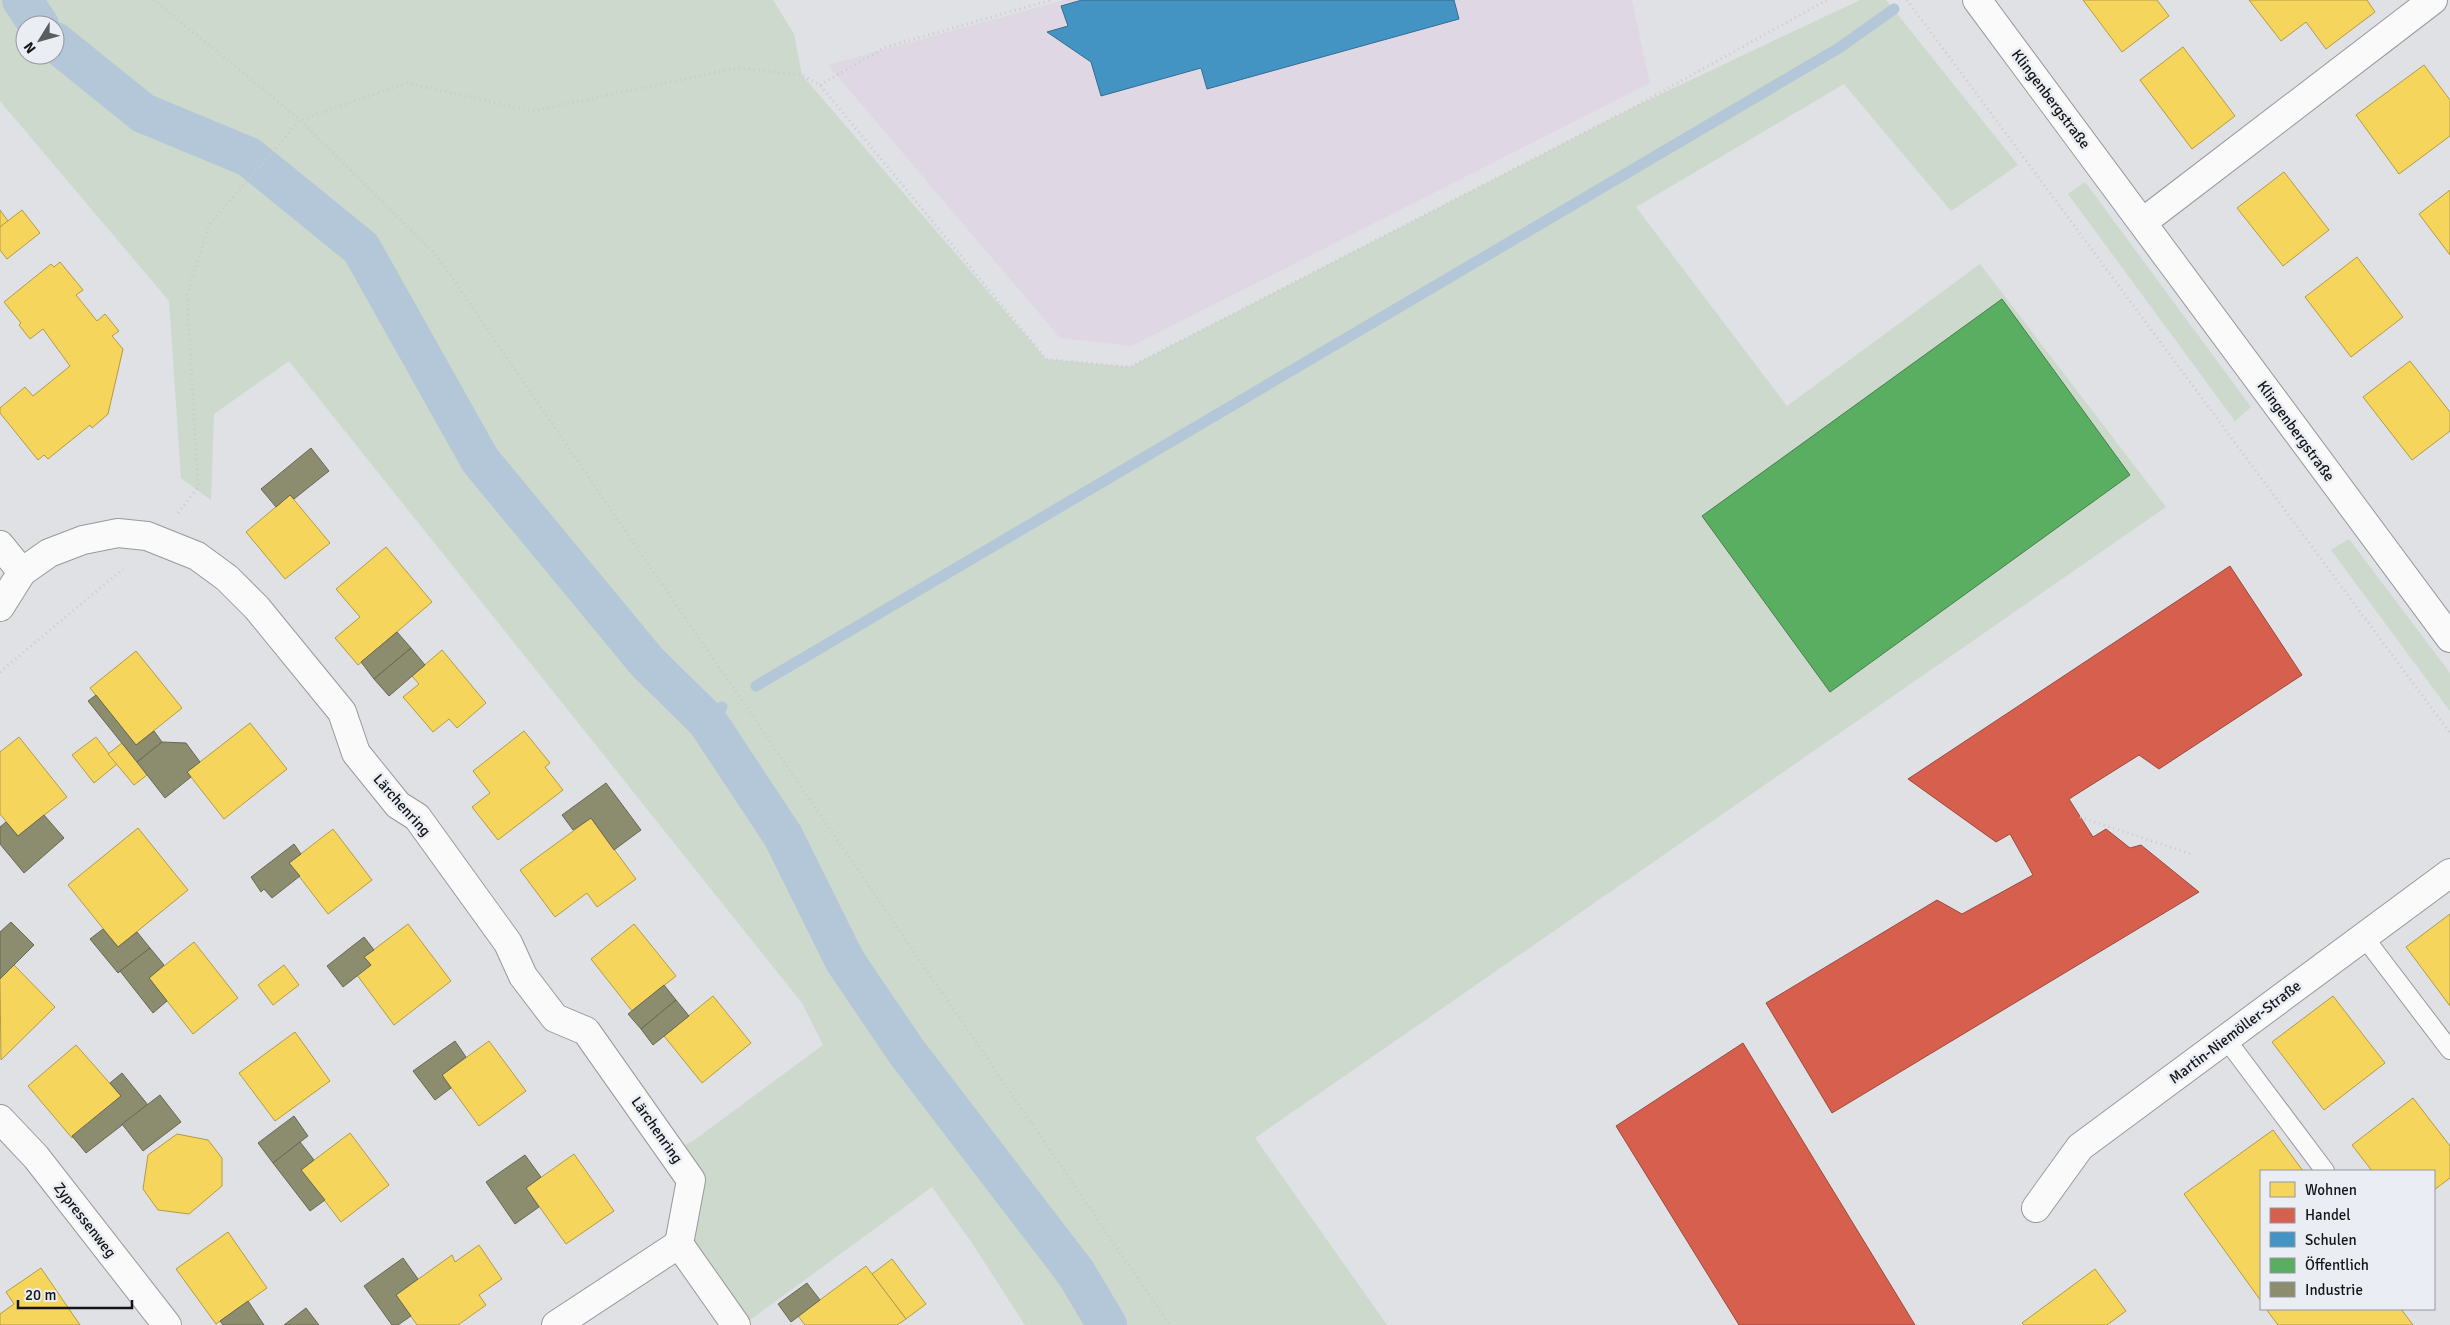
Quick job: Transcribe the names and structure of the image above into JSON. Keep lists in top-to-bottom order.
{
  "streets": {
    "street": [
      "Klingenbergstraße",
      "Lärchenring",
      "Martin-Niemöller-Straße",
      "Zypressenweg"
    ]
  },
  "legend": [
    "Wohnen",
    "Handel",
    "Schulen",
    "Öffentlich",
    "Industrie"
  ],
  "scale_bar": "20 m",
  "north": "bottom left"
}
